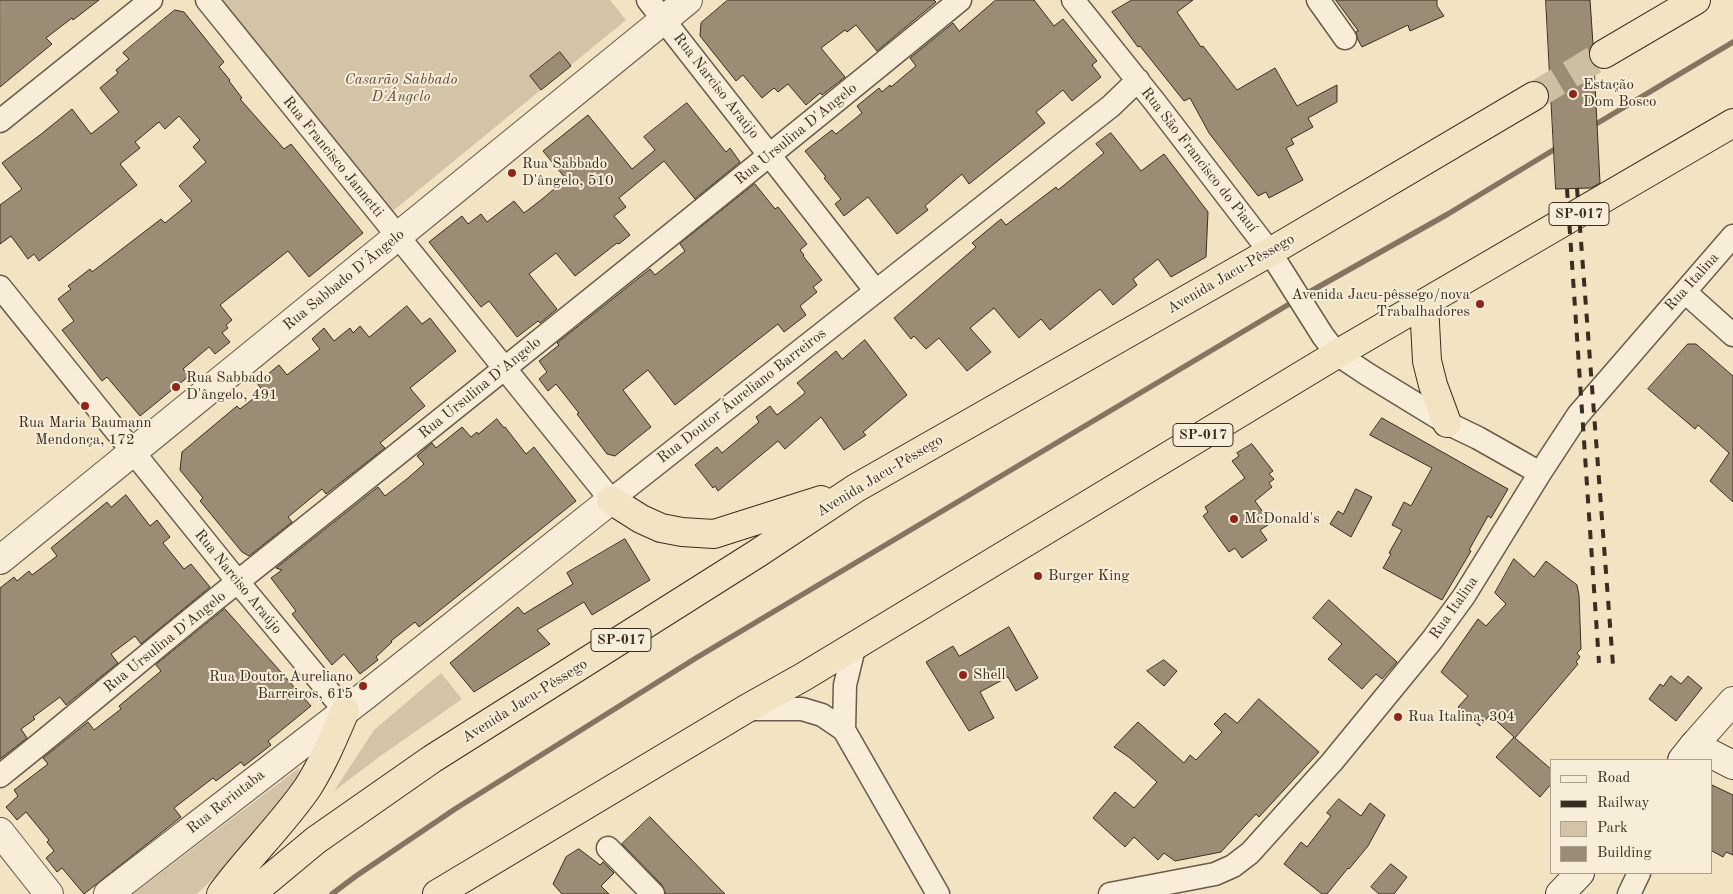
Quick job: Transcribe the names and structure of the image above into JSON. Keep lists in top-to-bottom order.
{
  "streets": {
    "highway": ["SP-017", "Avenida Jacu-Pêssego"],
    "street": [
      "Rua Narciso Araújo",
      "Rua Ursulina D'Angelo",
      "Rua Francisco Jannetti",
      "Rua São Francisco do Piauí",
      "Rua Sabbado D'Ângelo",
      "Rua Italina",
      "Rua Doutor Áureliano Barreiros",
      "Rua Reriutaba"
    ]
  },
  "crossings": [
    ["Rua Narciso Araújo", "Rua Ursulina D'Angelo"],
    ["Rua Narciso Araújo", "Rua Sabbado D'Ângelo"],
    ["Rua Narciso Araújo", "Rua Doutor Áureliano Barreiros"],
    ["Rua Narciso Araújo", "Rua Reriutaba"],
    ["Rua Ursulina D'Angelo", "Rua Francisco Jannetti"],
    ["Rua Francisco Jannetti", "Rua Sabbado D'Ângelo"],
    ["Rua Francisco Jannetti", "Rua Doutor Áureliano Barreiros"],
    ["Rua São Francisco do Piauí", "SP-017"],
    ["Rua São Francisco do Piauí", "Avenida Jacu-Pêssego"],
    ["Rua São Francisco do Piauí", "Rua Italina"],
    ["Rua São Francisco do Piauí", "Rua Doutor Áureliano Barreiros"],
    ["Rua Doutor Áureliano Barreiros", "Rua Reriutaba"]
  ],
  "parks": ["Casarão Sabbado D'Ângelo"],
  "places": [
    "Estação Dom Bosco",
    "Rua Sabbado D'ângelo, 510",
    "Avenida Jacu-pêssego/nova Trabalhadores",
    "Rua Sabbado D'ângelo, 491",
    "Rua Maria Baumann Mendonça, 172",
    "McDonald's",
    "Burger King",
    "Shell",
    "Rua Doutor Aureliano Barreiros, 615",
    "Rua Italina, 304"
  ],
  "legend": [
    "Road",
    "Railway",
    "Park",
    "Building"
  ]
}
